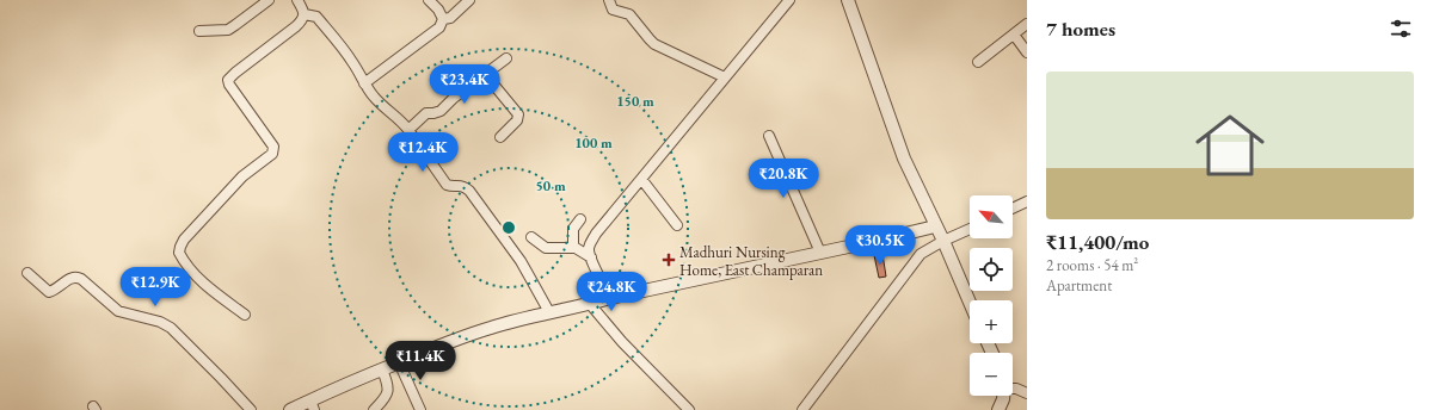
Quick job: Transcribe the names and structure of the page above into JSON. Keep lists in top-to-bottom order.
{
  "places": {
    "health": ["Madhuri Nursing Home, East Champaran"]
  },
  "north": "top left",
  "page": {
    "heading": "7 homes",
    "list": [
      {
        "name": "₹11,400/mo",
        "note": "2 rooms · 54 m² · Apartment"
      }
    ],
    "price": [
      "₹23.4K",
      "₹12.4K",
      "₹20.8K",
      "₹30.5K",
      "₹12.9K",
      "₹24.8K",
      "₹11.4K"
    ],
    "map_buttons": ["+", "−"]
  },
  "rings": ["150 m", "100 m", "50 m"]
}
